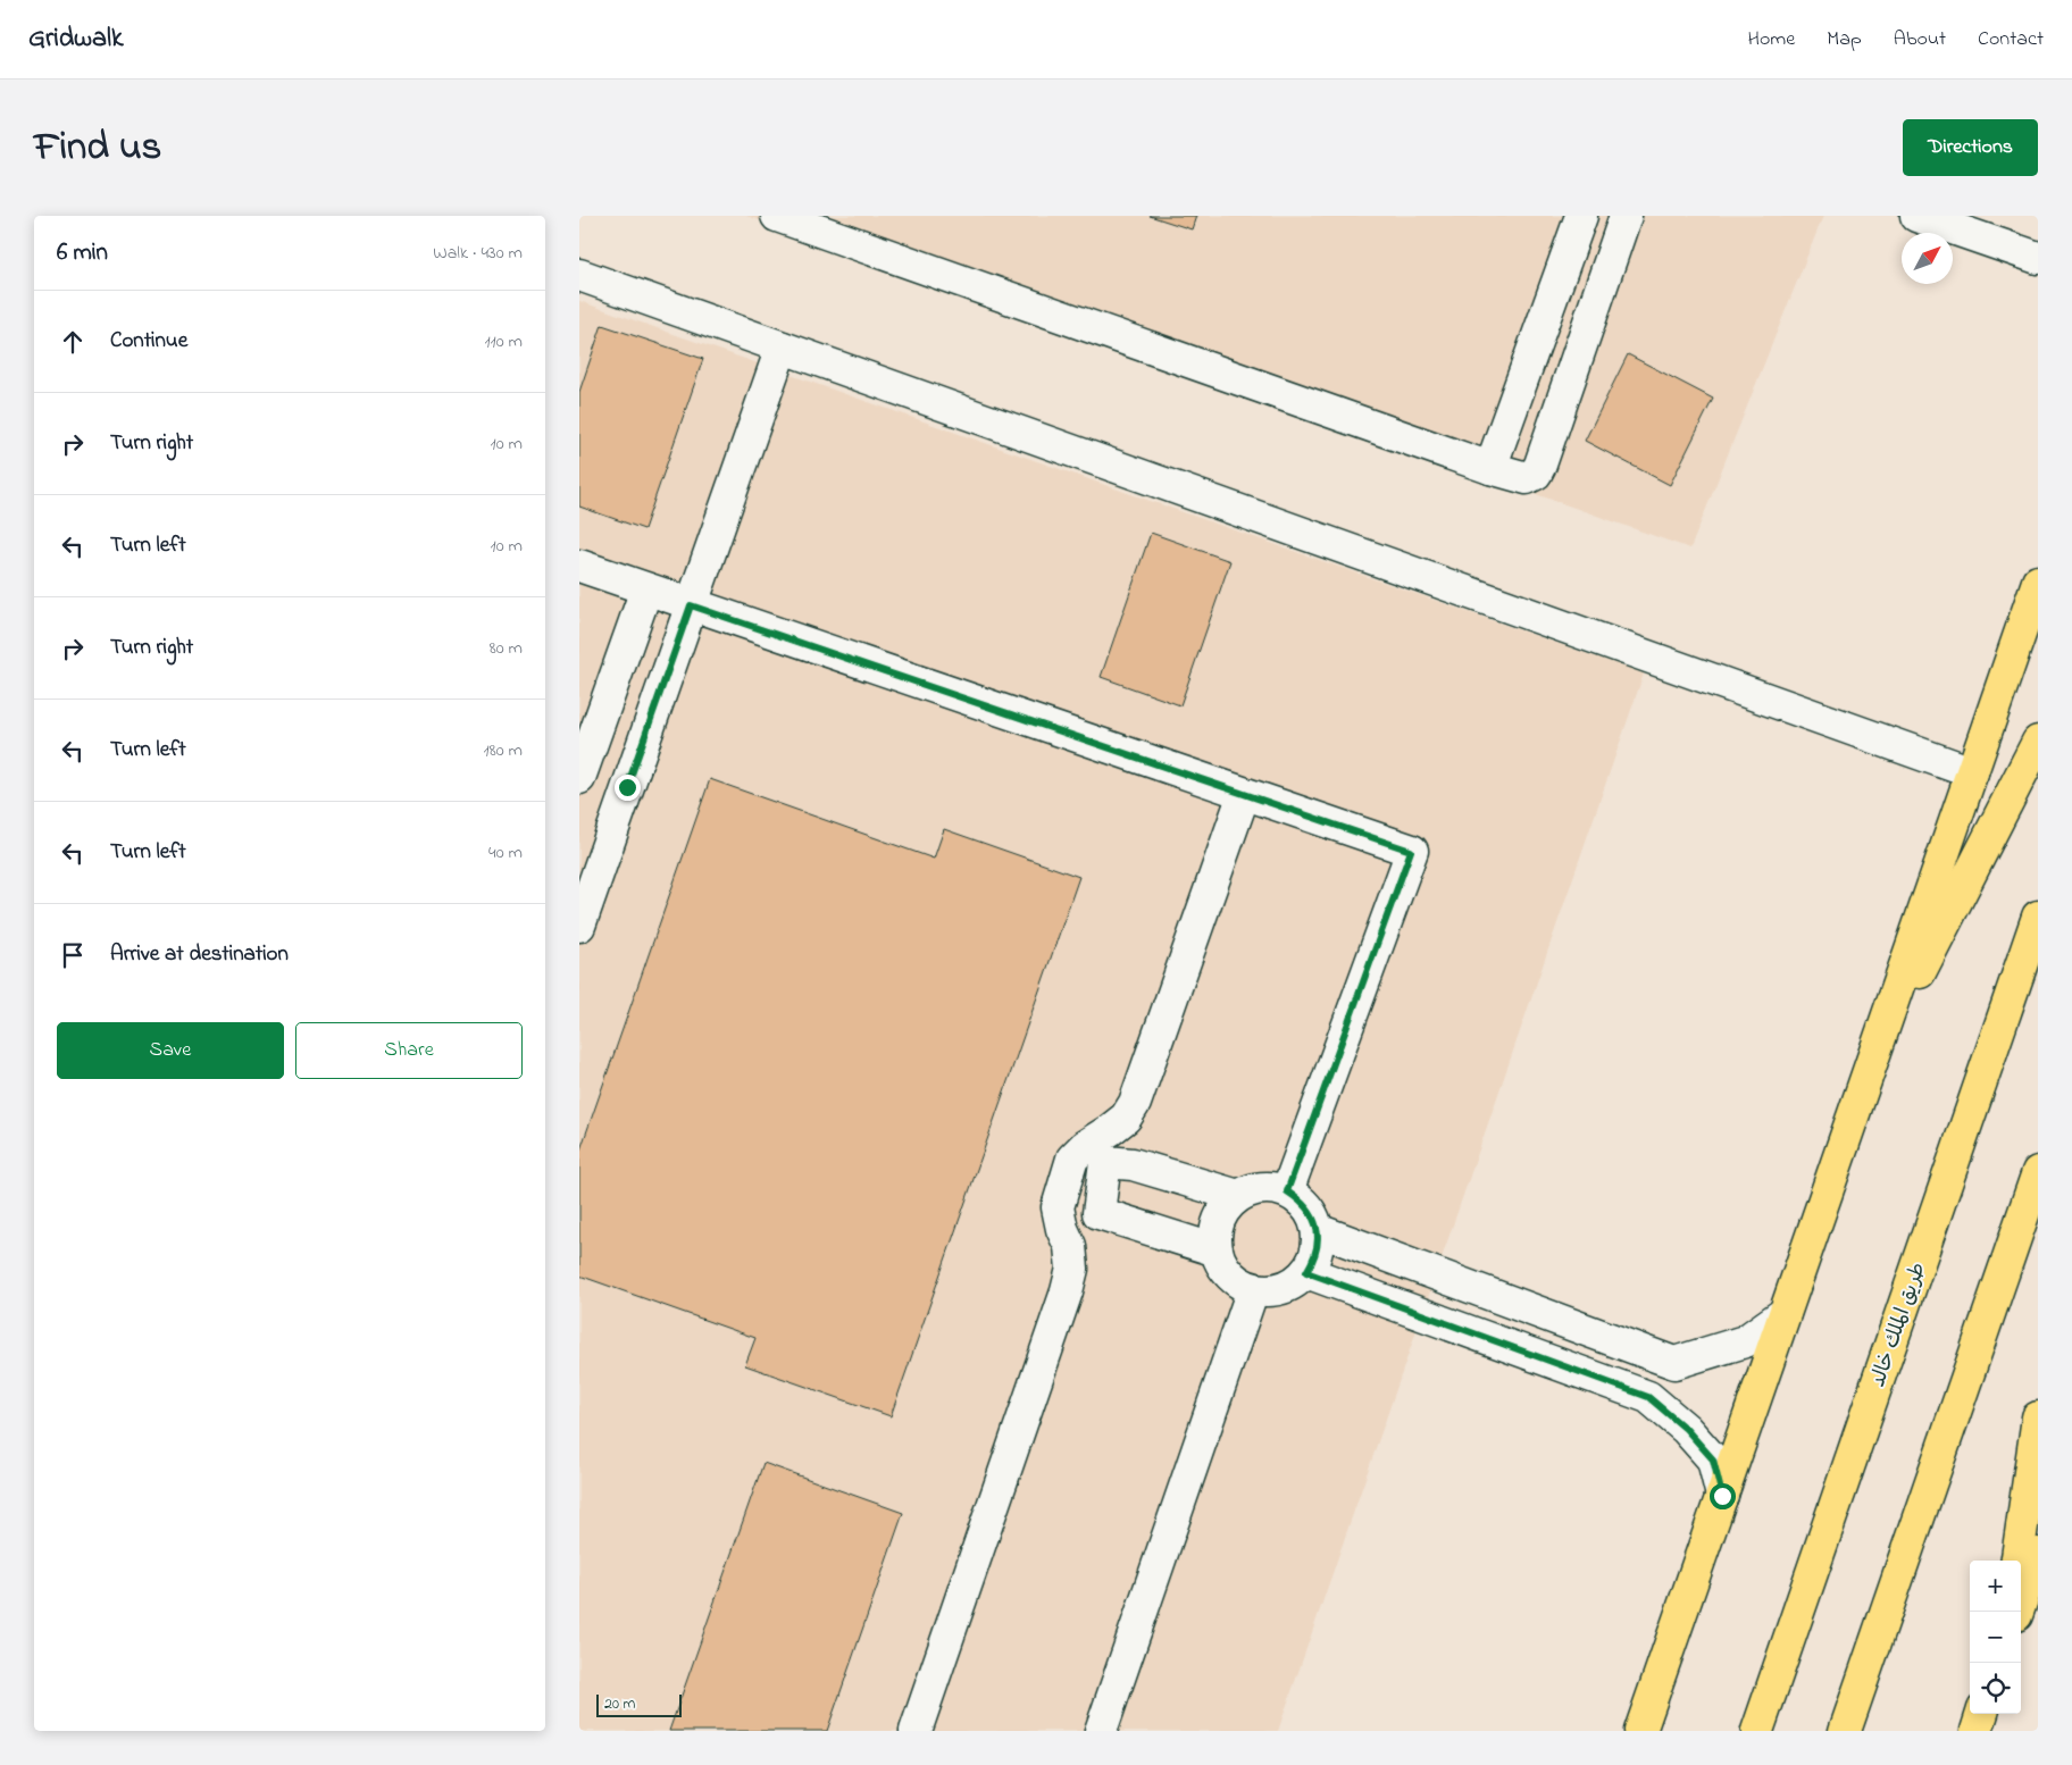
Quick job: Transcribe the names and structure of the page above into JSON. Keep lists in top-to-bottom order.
{
  "streets": {
    "main road": ["طريق الملك خالد"]
  },
  "scale_bar": "20 m",
  "north": "top right",
  "page": {
    "header": "Gridwalk",
    "nav": [
      "Home",
      "Map",
      "About",
      "Contact"
    ],
    "title": "Find us",
    "buttons": [
      "Directions",
      ["Save", "Share"]
    ],
    "heading": ["6 min", "Walk · 430 m"],
    "list": [
      ["Continue", "110 m"],
      ["Turn right", "10 m"],
      ["Turn left", "10 m"],
      ["Turn right", "80 m"],
      ["Turn left", "180 m"],
      ["Turn left", "40 m"],
      "Arrive at destination"
    ],
    "map_buttons": ["+", "−"],
    "scale": "20 m"
  }
}
